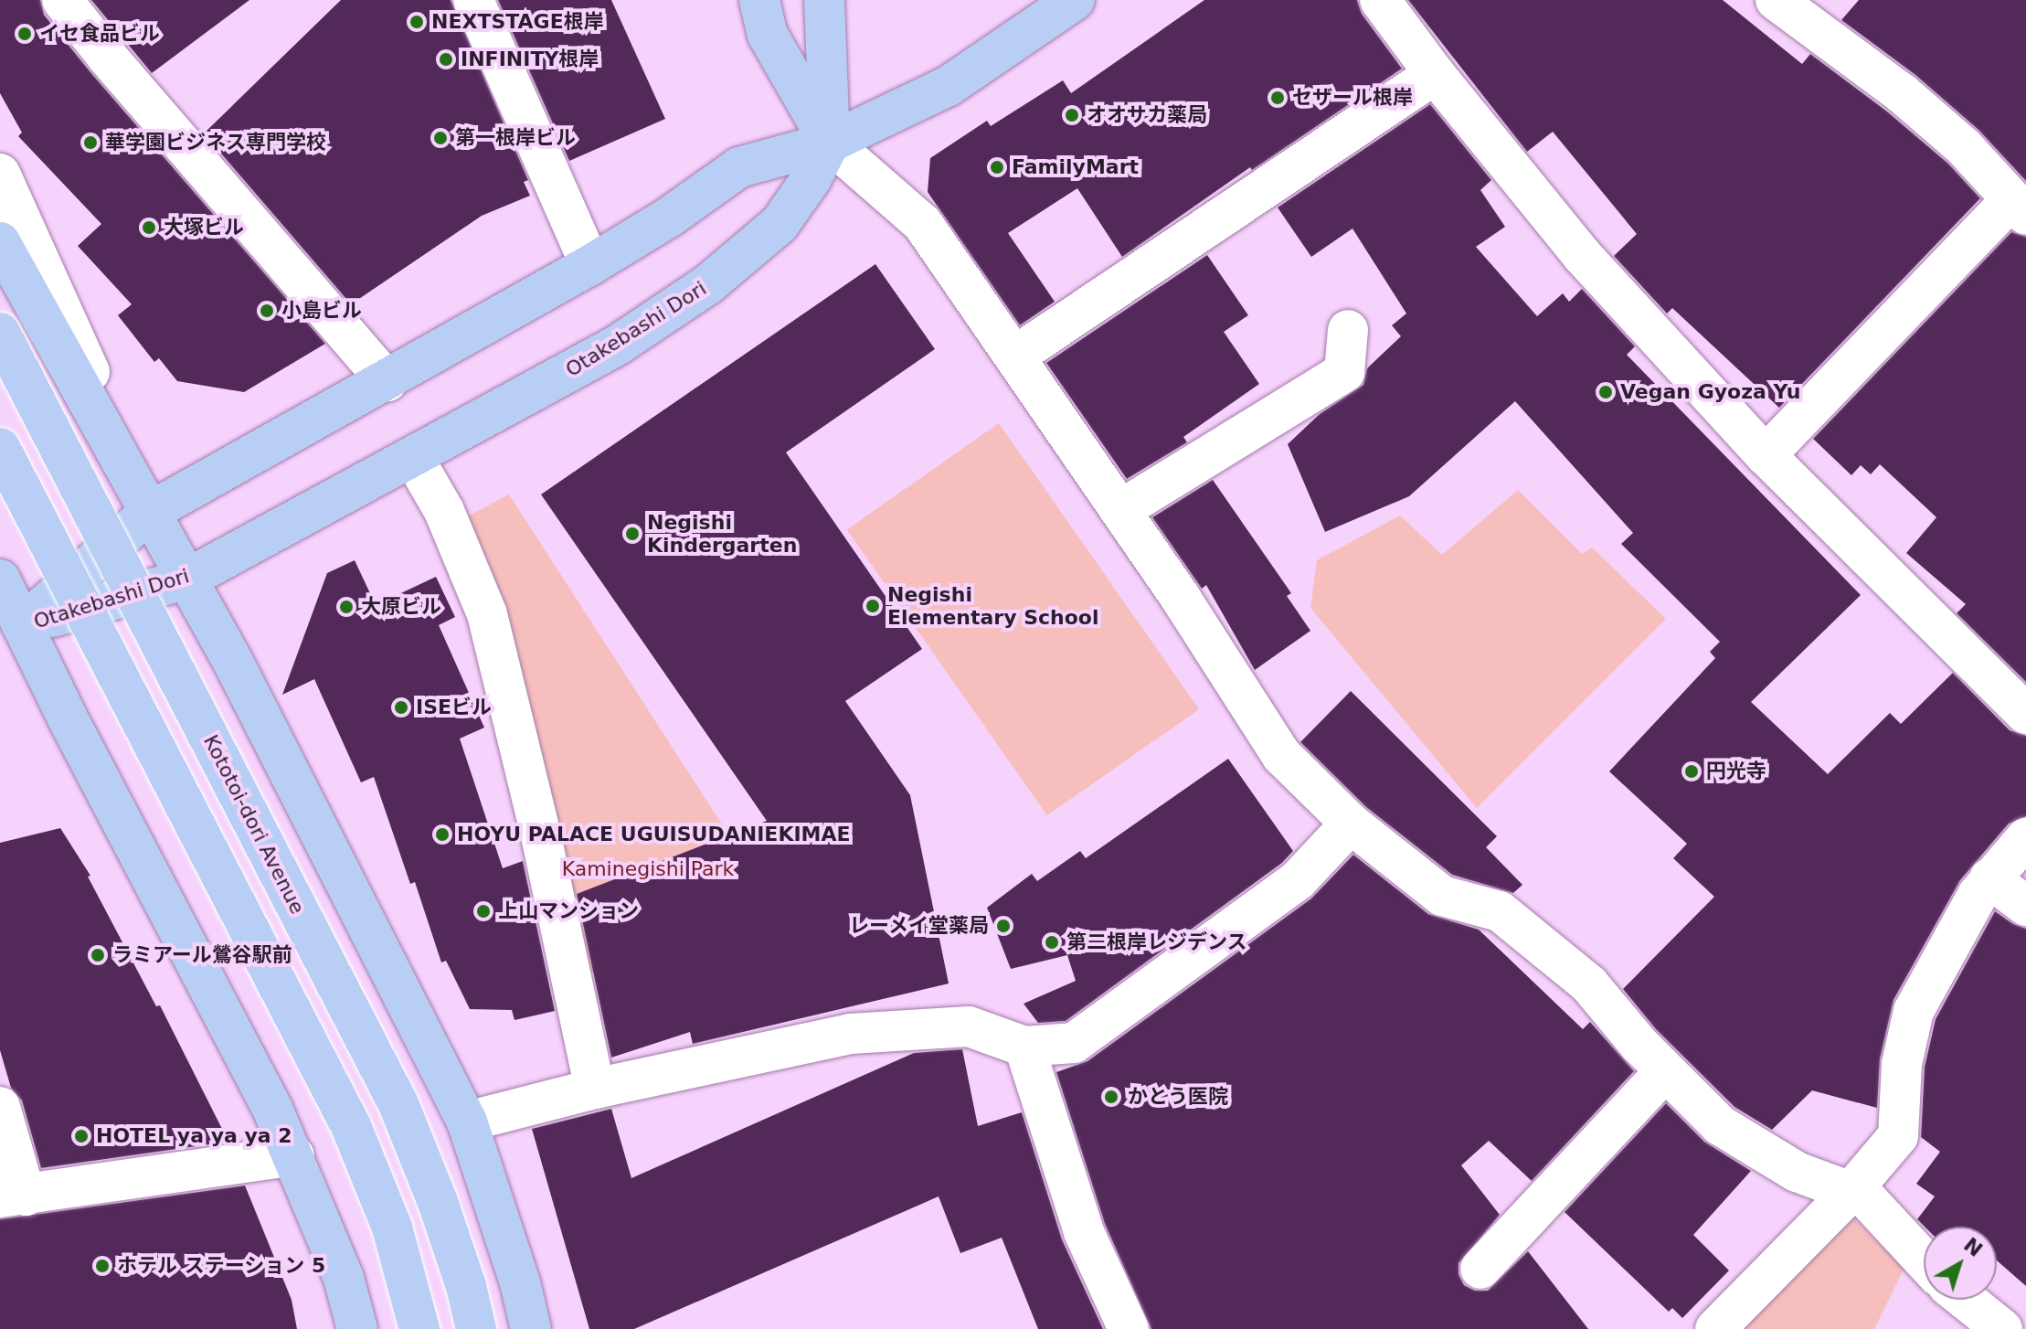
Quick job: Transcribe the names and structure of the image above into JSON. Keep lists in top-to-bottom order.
{
  "streets": {
    "main road": ["Otakebashi Dori", "Kototoi-dori Avenue"]
  },
  "parks": ["Kaminegishi Park"],
  "places": [
    "NEXTSTAGE根岸",
    "イセ食品ビル",
    "INFINITY根岸",
    "セザール根岸",
    "オオサカ薬局",
    "第一根岸ビル",
    "華学園ビジネス専門学校",
    "FamilyMart",
    "大塚ビル",
    "小島ビル",
    "Vegan Gyoza Yu",
    "Negishi Kindergarten",
    "Negishi Elementary School",
    "大原ビル",
    "ISEビル",
    "円光寺",
    "HOYU PALACE UGUISUDANIEKIMAE",
    "上山マンション",
    "レーメイ堂薬局",
    "第二根岸レジデンス",
    "ラミアール鶯谷駅前",
    "かとう医院",
    "HOTEL ya ya ya 2",
    "ホテル ステーション 5"
  ],
  "north": "top right"
}
